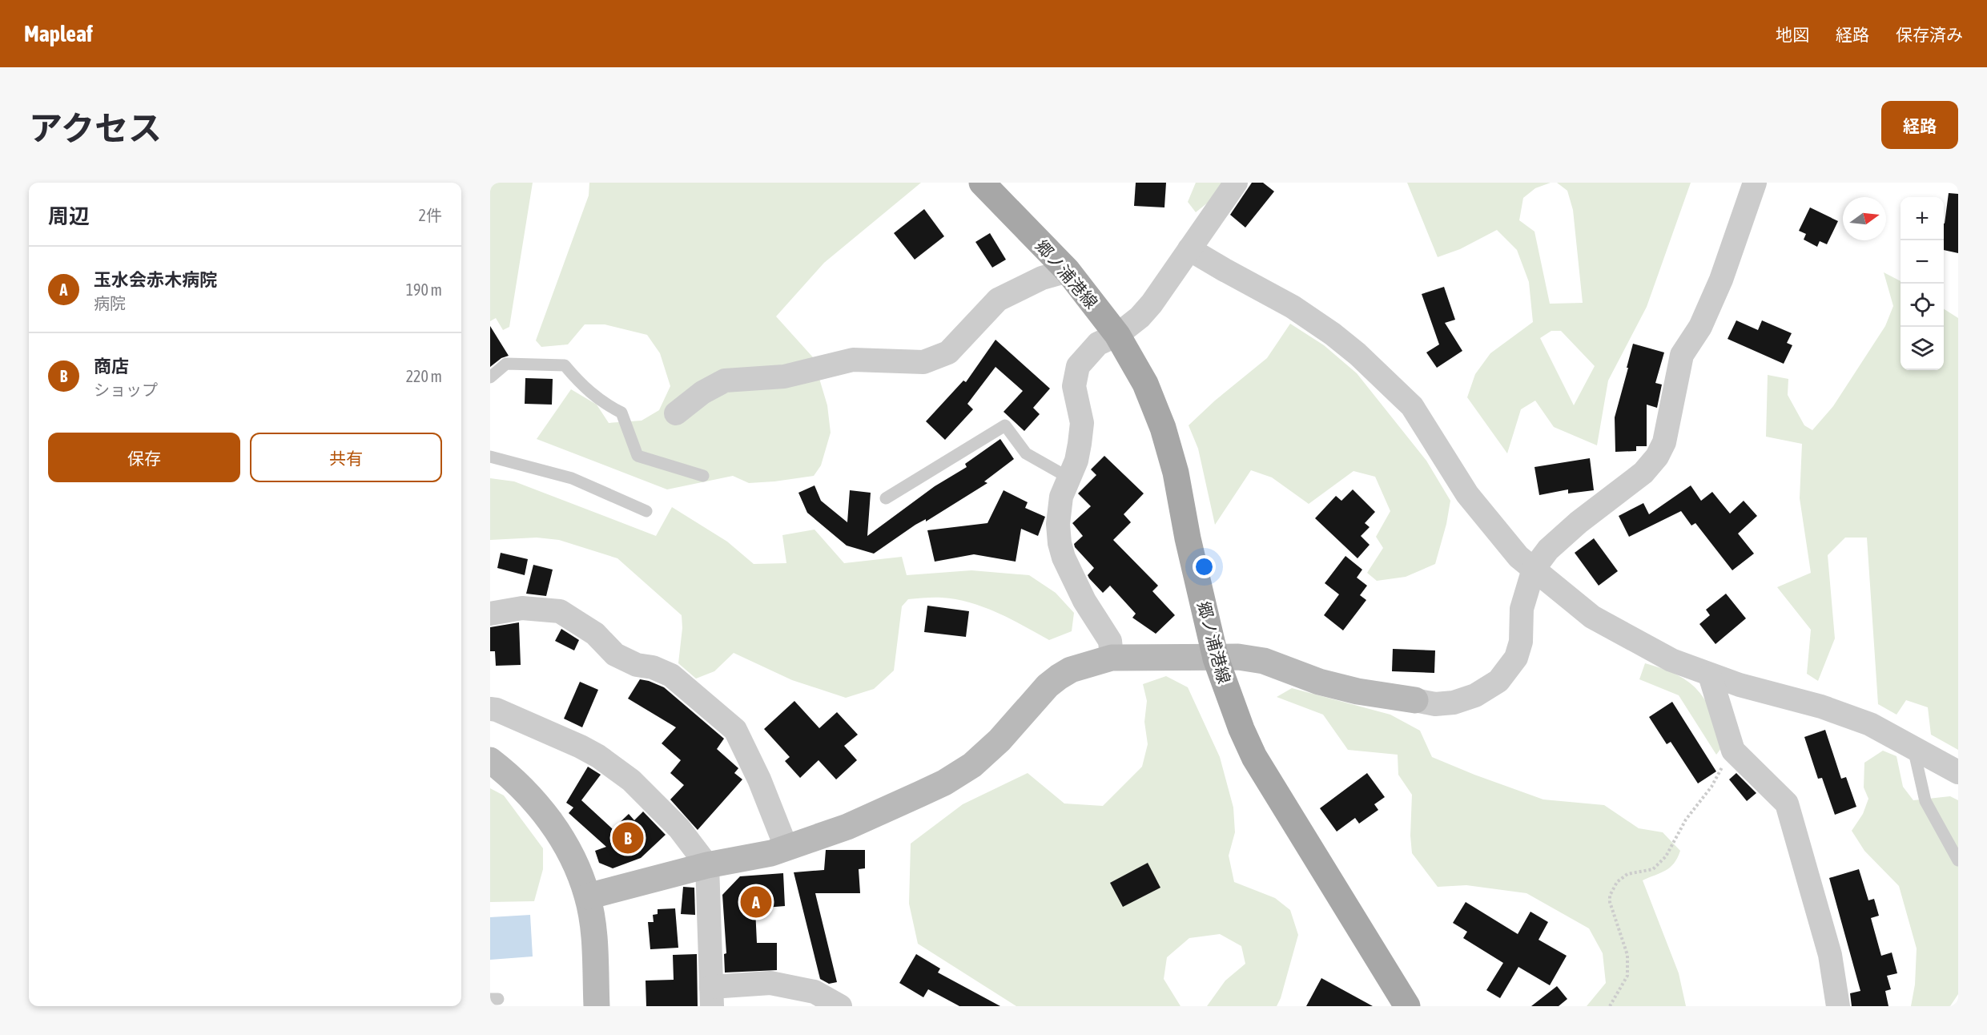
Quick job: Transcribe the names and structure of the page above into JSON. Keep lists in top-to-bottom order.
{
  "streets": {
    "main road": ["郷ノ浦港線"]
  },
  "north": "right",
  "page": {
    "header": "Mapleaf",
    "nav": ["地図", "経路", "保存済み"],
    "title": "アクセス",
    "buttons": [
      "経路",
      ["保存", "共有"]
    ],
    "heading": ["周辺", "2件"],
    "map_buttons": ["+", "−"],
    "list": [
      {
        "mark": "A",
        "name": "玉水会赤木病院",
        "note": "病院",
        "value": "190 m"
      },
      {
        "mark": "B",
        "name": "商店",
        "note": "ショップ",
        "value": "220 m"
      }
    ],
    "pins": ["B", "A"]
  }
}
